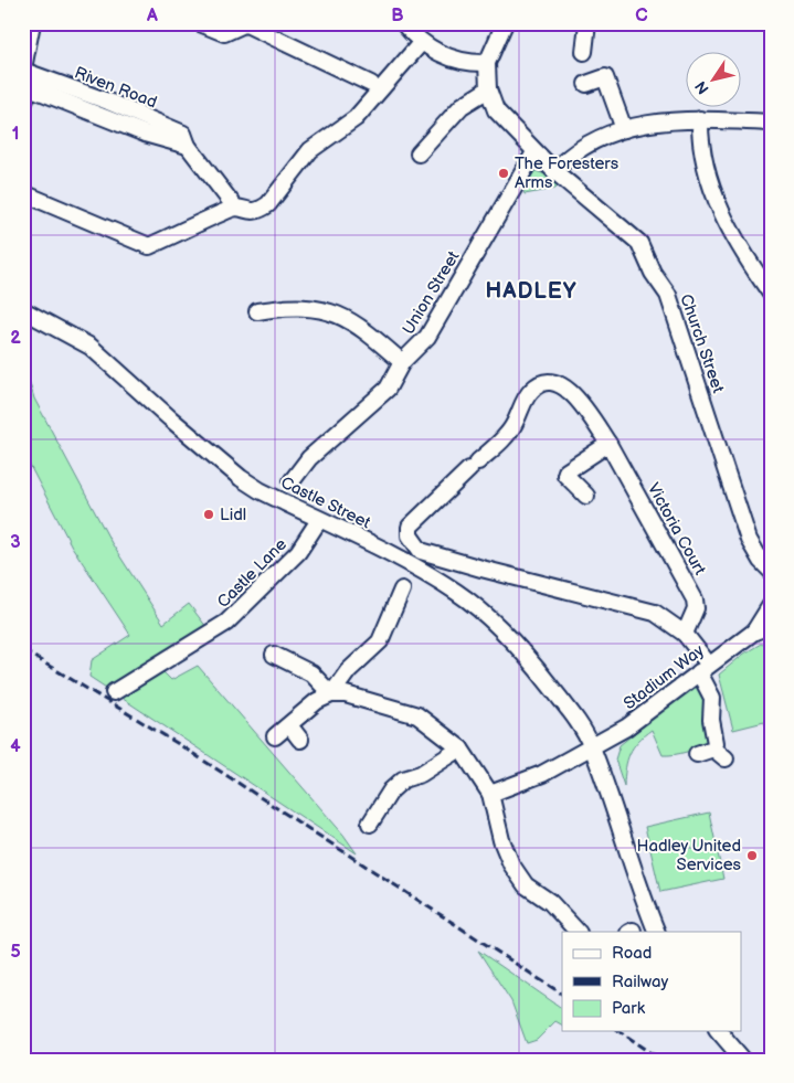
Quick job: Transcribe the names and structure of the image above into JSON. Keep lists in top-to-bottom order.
{
  "streets": {
    "street": [
      "Riven Road",
      "Union Street",
      "Church Street",
      "Castle Street",
      "Victoria Court",
      "Castle Lane",
      "Stadium Way"
    ]
  },
  "crossings": [
    ["Union Street", "Church Street"],
    ["Castle Street", "Castle Lane"],
    ["Castle Street", "Stadium Way"]
  ],
  "districts": ["HADLEY"],
  "places": ["The Foresters Arms", "Lidl", "Hadley United Services"],
  "legend": ["Road", "Railway", "Park"],
  "north": "bottom left",
  "grid": {
    "columns": ["A", "B", "C"],
    "rows": [
      "1",
      "2",
      "3",
      "4",
      "5"
    ]
  }
}
